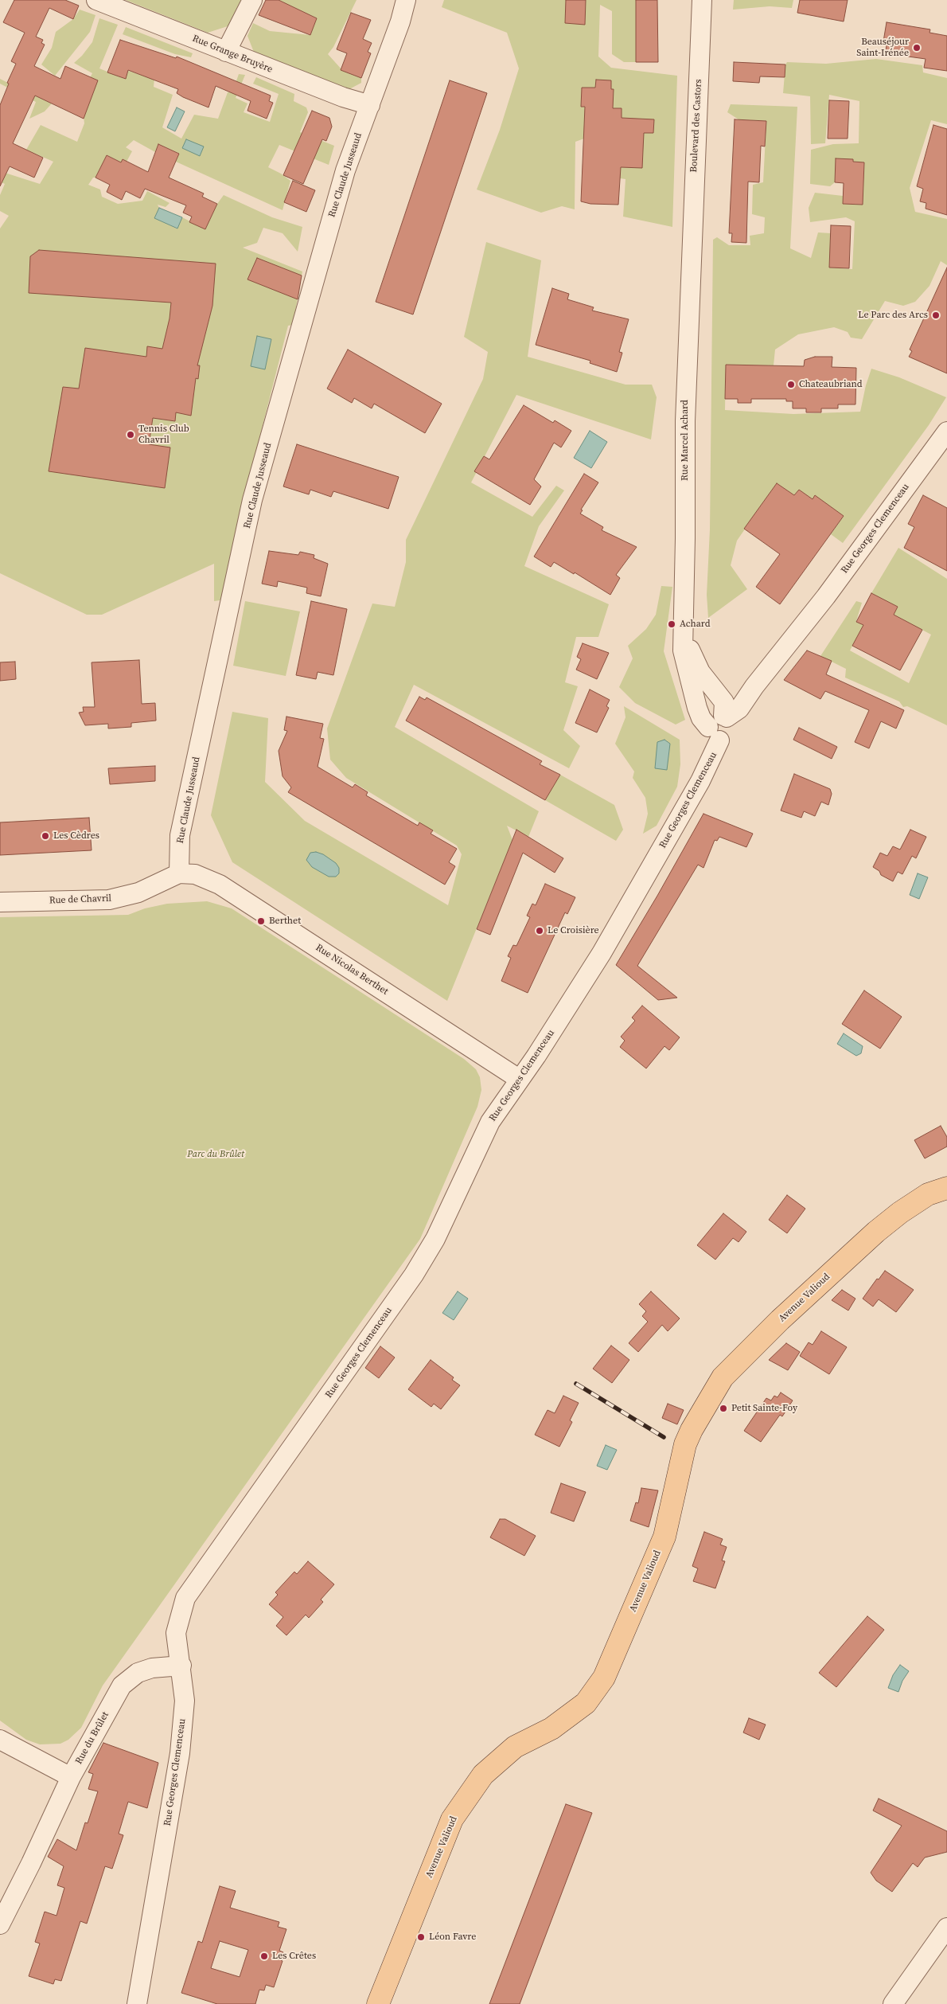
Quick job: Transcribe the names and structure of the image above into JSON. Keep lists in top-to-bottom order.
{
  "streets": {
    "main road": ["Avenue Valioud"],
    "street": [
      "Rue Grange Bruyère",
      "Boulevard des Castors",
      "Rue Claude Jusseaud",
      "Rue Marcel Achard",
      "Rue Georges Clemenceau",
      "Rue de Chavril",
      "Rue Nicolas Berthet",
      "Rue du Brûlet"
    ]
  },
  "crossings": [
    ["Rue Grange Bruyère", "Rue Claude Jusseaud"],
    ["Boulevard des Castors", "Rue Marcel Achard"],
    ["Rue Claude Jusseaud", "Rue de Chavril"],
    ["Rue Claude Jusseaud", "Rue Nicolas Berthet"],
    ["Rue Marcel Achard", "Rue Georges Clemenceau"],
    ["Rue Georges Clemenceau", "Rue Nicolas Berthet"],
    ["Rue Georges Clemenceau", "Rue du Brûlet"],
    ["Rue de Chavril", "Rue Nicolas Berthet"]
  ],
  "parks": ["Parc du Brûlet"],
  "places": [
    "Beauséjour Saint-Irénée",
    "Le Parc des Arcs",
    "Chateaubriand",
    "Tennis Club Chavril",
    "Achard",
    "Les Cèdres",
    "Berthet",
    "Le Croisière",
    "Petit Sainte-Foy",
    "Léon Favre",
    "Les Crêtes"
  ]
}
